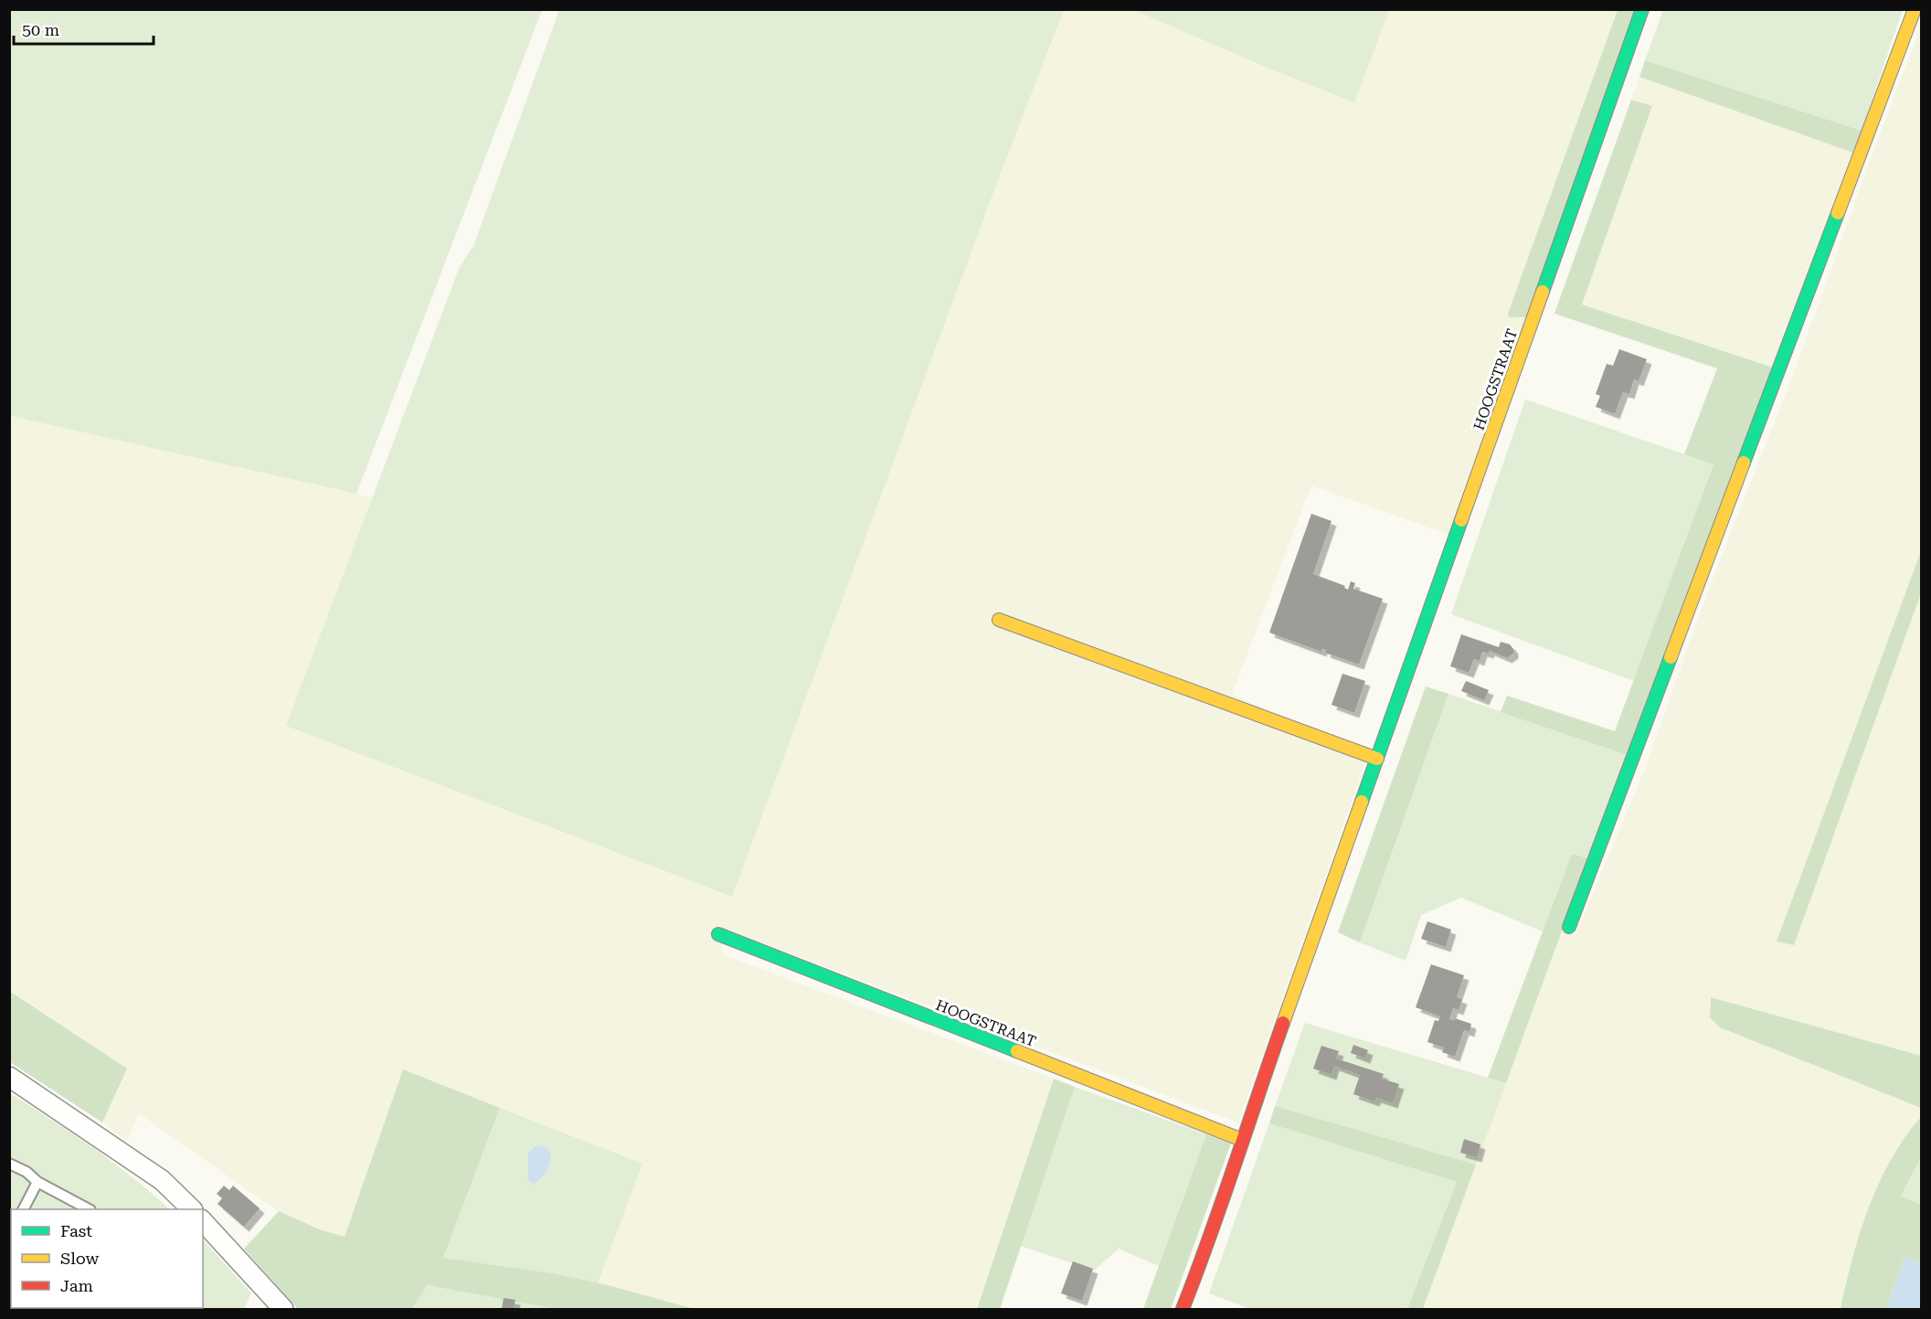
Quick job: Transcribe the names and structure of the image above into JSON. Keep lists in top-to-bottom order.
{
  "streets": {
    "street": ["HOOGSTRAAT"]
  },
  "legend": ["Fast", "Slow", "Jam"],
  "scale_bar": "50 m"
}
